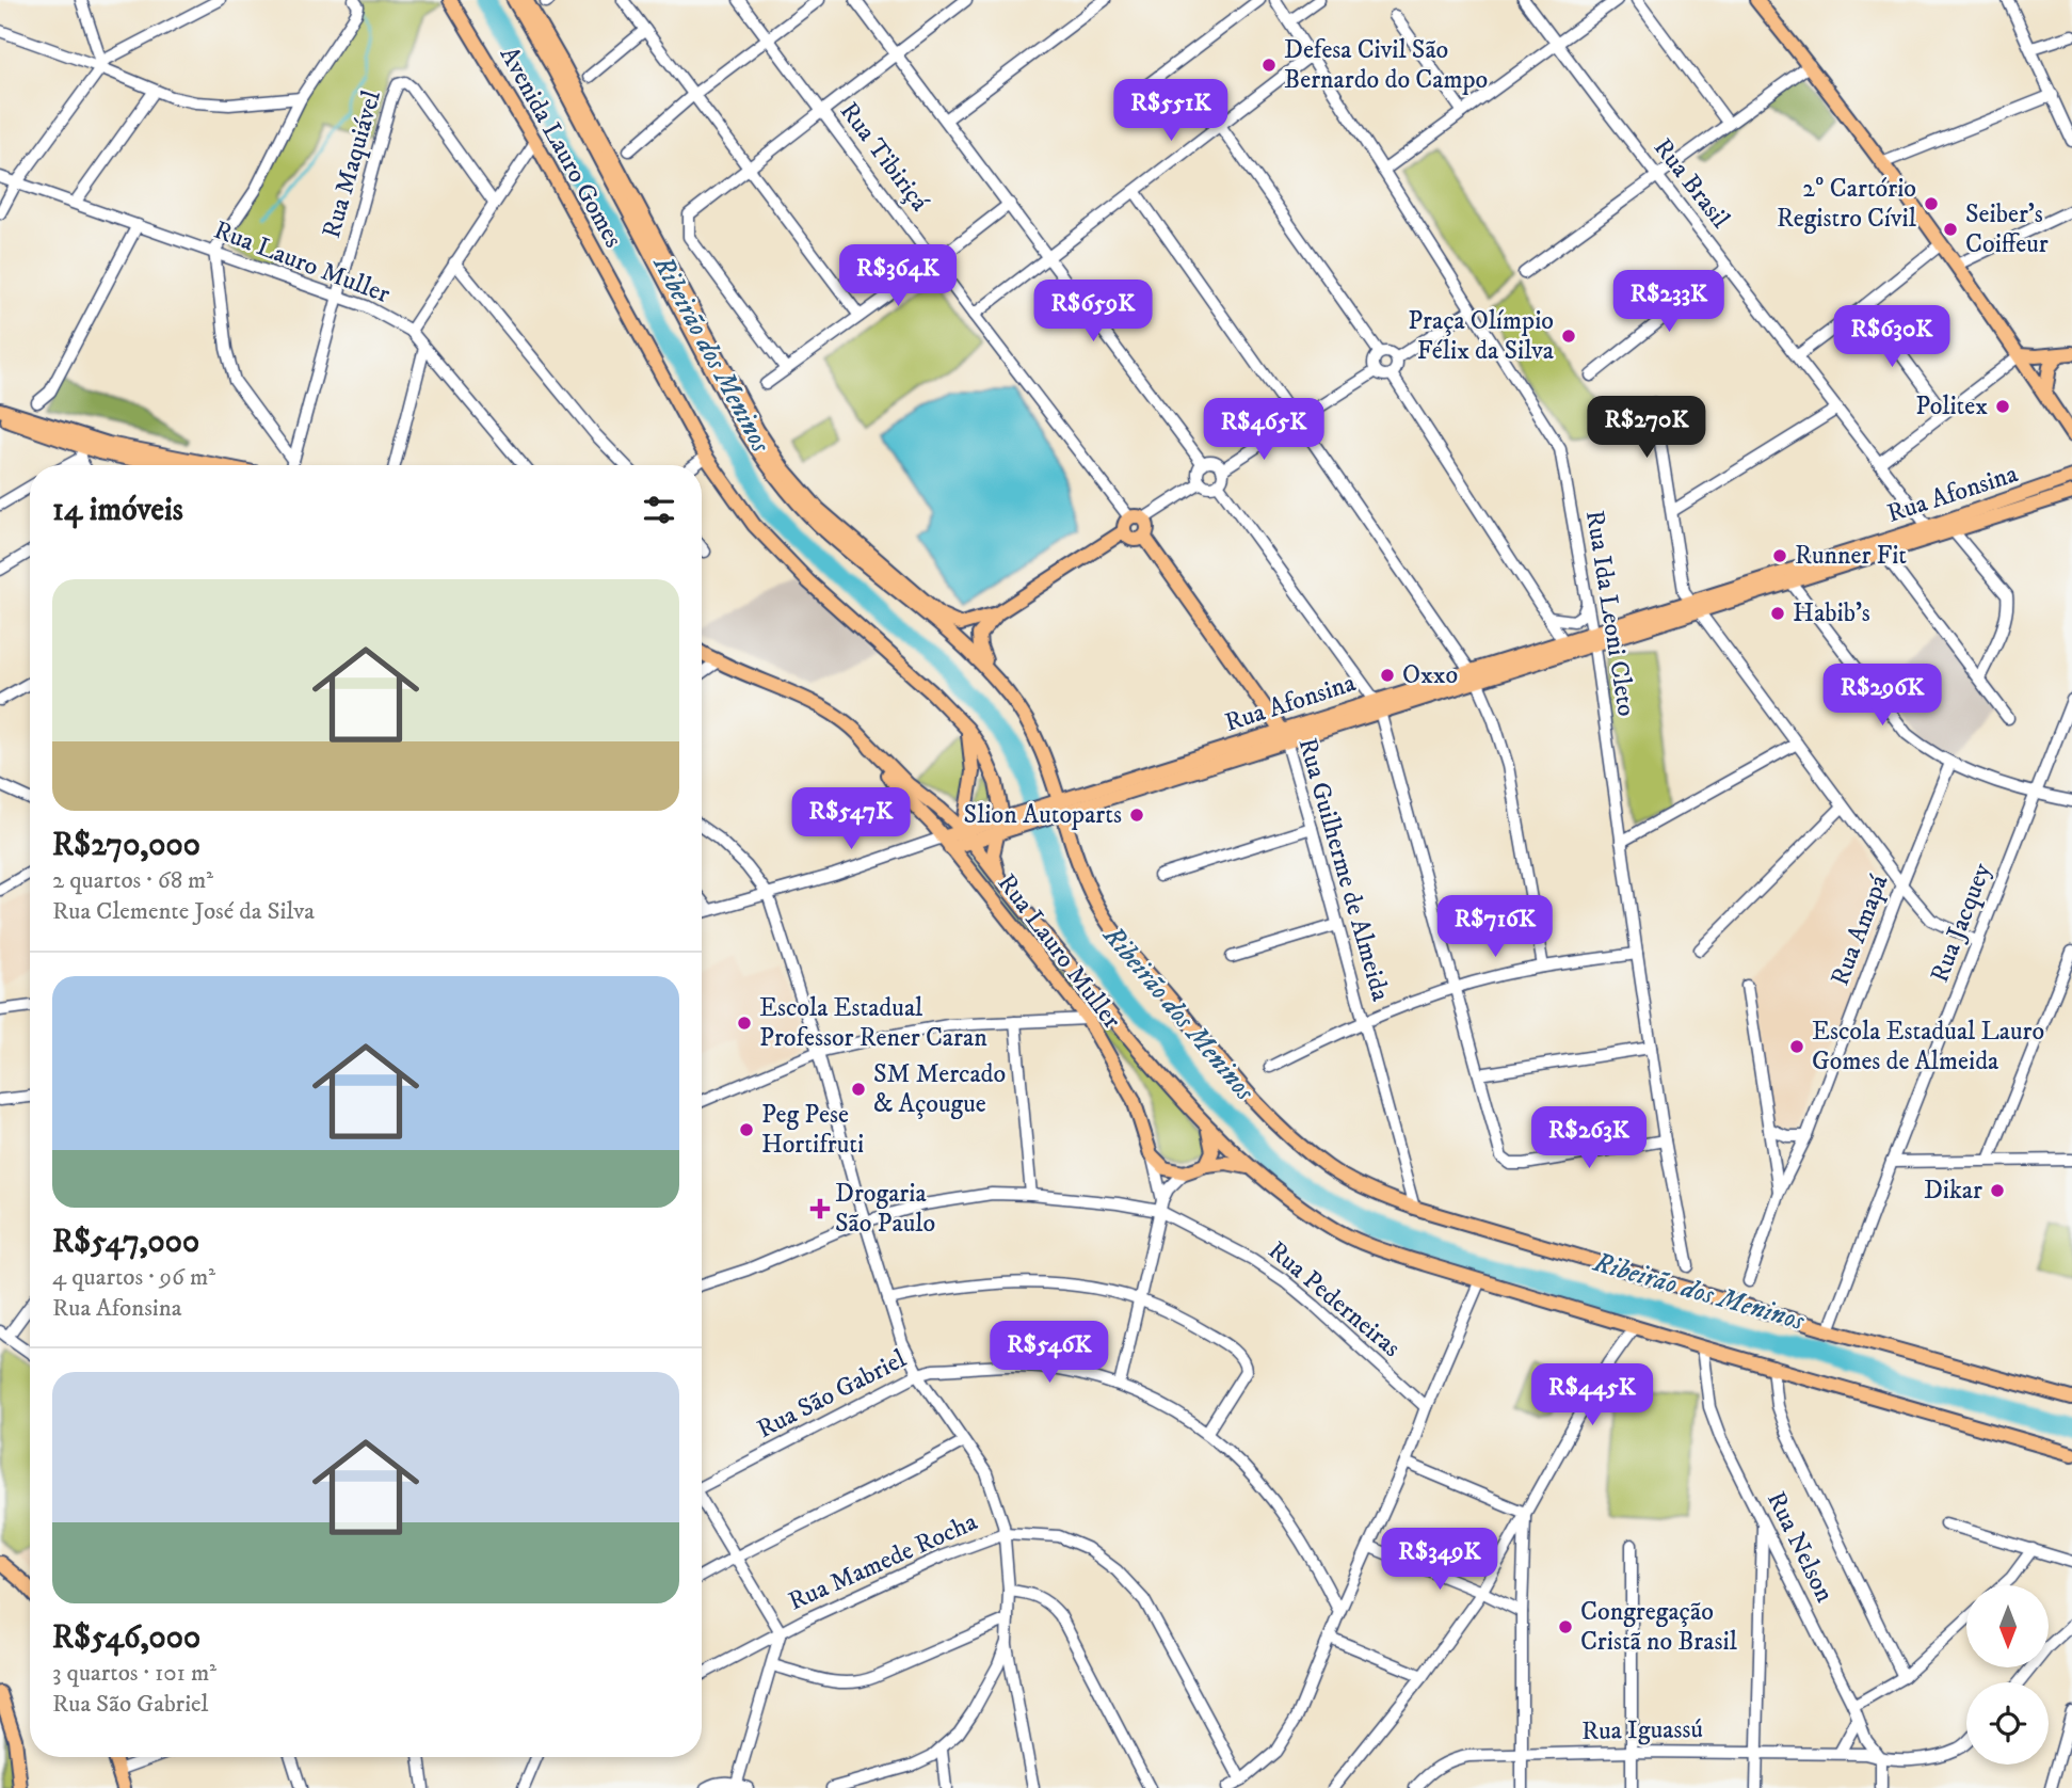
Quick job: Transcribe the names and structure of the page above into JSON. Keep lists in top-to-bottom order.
{
  "streets": {
    "main road": [
      "Avenida Lauro Gomes",
      "Rua Lauro Muller",
      "Rua Afonsina",
      "Rua Guilherme de Almeida"
    ],
    "street": [
      "Rua Tibiriçá",
      "Rua Maquiável",
      "Rua Brasil",
      "Rua Ida Leoni Cleto",
      "Rua Jacquey",
      "Rua Amapá",
      "Rua Pederneiras",
      "Rua São Gabriel",
      "Rua Nelson",
      "Rua Mamede Rocha",
      "Rua Iguassú"
    ]
  },
  "crossings": [
    ["Avenida Lauro Gomes", "Rua Lauro Muller"],
    ["Avenida Lauro Gomes", "Rua Afonsina"],
    ["Avenida Lauro Gomes", "Rua Guilherme de Almeida"],
    ["Avenida Lauro Gomes", "Rua Jacquey"],
    ["Rua Tibiriçá", "Rua Guilherme de Almeida"],
    ["Rua Maquiável", "Rua Lauro Muller"],
    ["Rua Brasil", "Rua Afonsina"],
    ["Rua Lauro Muller", "Rua Afonsina"],
    ["Rua Afonsina", "Rua Ida Leoni Cleto"],
    ["Rua Afonsina", "Rua Guilherme de Almeida"],
    ["Rua Nelson", "Rua Iguassú"]
  ],
  "water": ["Ribeirão dos Meninos"],
  "places": {
    "other": [
      "Defesa Civil São Bernardo do Campo",
      "2º Cartório Registro Cívil",
      "Seiber's Coiffeur",
      "Praça Olímpio Félix da Silva",
      "Politex",
      "Runner Fit",
      "Habib's",
      "Oxxo",
      "Slion Autoparts",
      "Escola Estadual Professor Rener Caran",
      "Escola Estadual Lauro Gomes de Almeida",
      "SM Mercado & Açougue",
      "Peg Pese Hortifruti",
      "Dikar",
      "Congregação Cristã no Brasil"
    ],
    "health": ["Drogaria São Paulo"]
  },
  "north": "bottom",
  "page": {
    "price": [
      "R$551K",
      "R$364K",
      "R$233K",
      "R$659K",
      "R$630K",
      "R$270K",
      "R$465K",
      "R$296K",
      "R$547K",
      "R$716K",
      "R$263K",
      "R$546K",
      "R$445K",
      "R$349K"
    ],
    "heading": "14 imóveis",
    "list": [
      {
        "name": "R$270,000",
        "note": "2 quartos · 68 m² · Rua Clemente José da Silva"
      },
      {
        "name": "R$547,000",
        "note": "4 quartos · 96 m² · Rua Afonsina"
      },
      {
        "name": "R$546,000",
        "note": "3 quartos · 101 m² · Rua São Gabriel"
      }
    ]
  }
}
